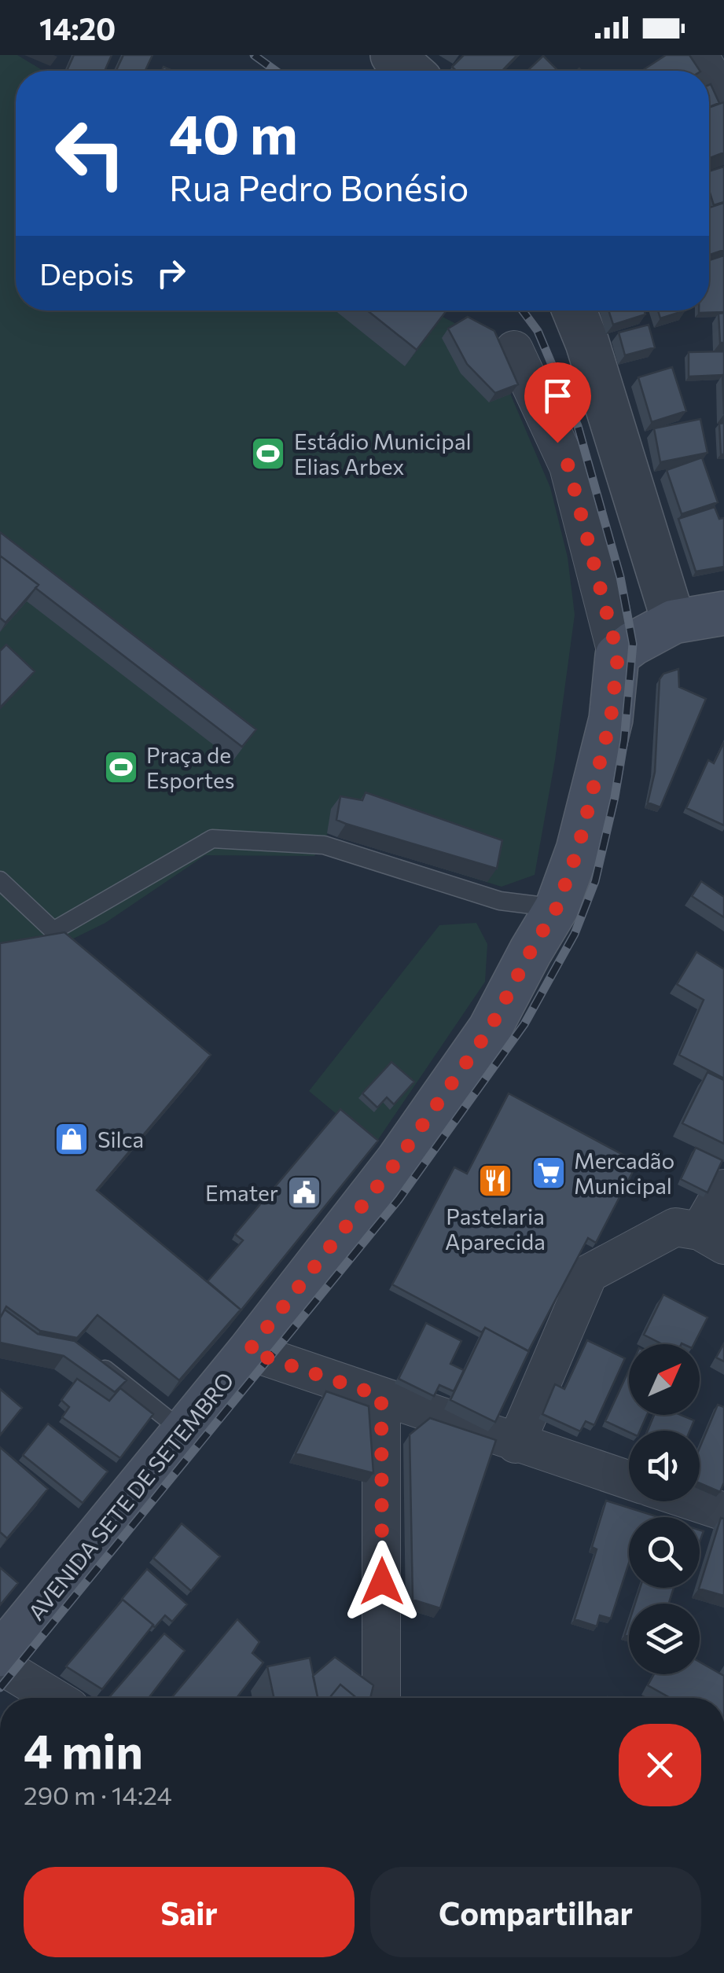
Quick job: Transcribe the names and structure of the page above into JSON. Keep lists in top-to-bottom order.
{
  "streets": {
    "main road": ["AVENIDA SETE DE SETEMBRO"]
  },
  "places": {
    "sports": ["Estádio Municipal Elias Arbex", "Praça de Esportes"],
    "shop": ["Silca"],
    "supermarket": ["Mercadão Municipal"],
    "restaurant": ["Pastelaria Aparecida"],
    "public building": ["Emater"]
  },
  "north": "top right",
  "page": {
    "status": "14:20",
    "turn": ["40 m", "Rua Pedro Bonésio"],
    "then": "Depois",
    "heading": ["4 min", "290 m · 14:24"],
    "buttons": ["Sair", "Compartilhar"]
  }
}
